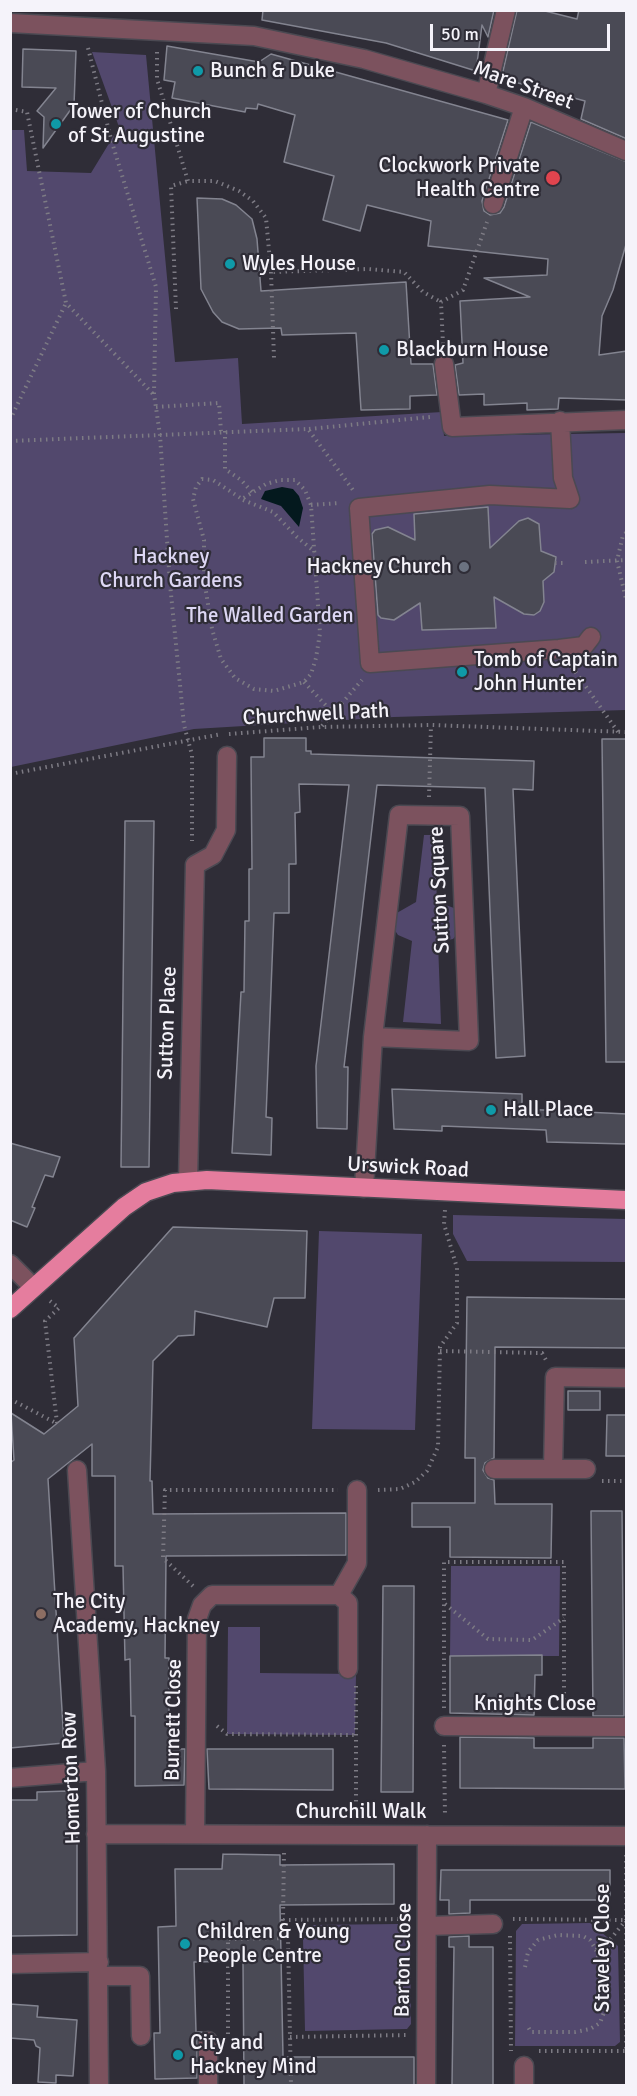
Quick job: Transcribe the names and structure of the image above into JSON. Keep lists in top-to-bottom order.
{
  "streets": {
    "highway": ["Urswick Road"],
    "street": [
      "Mare Street",
      "Sutton Square",
      "Sutton Place",
      "Knights Close",
      "Burnett Close",
      "Homerton Row",
      "Churchill Walk",
      "Barton Close"
    ],
    "path": ["Churchwell Path", "Staveley Close"]
  },
  "crossings": [
    ["Sutton Square", "Urswick Road"],
    ["Sutton Place", "Urswick Road"],
    ["Burnett Close", "Churchill Walk"],
    ["Homerton Row", "Churchill Walk"],
    ["Churchill Walk", "Staveley Close"],
    ["Churchill Walk", "Barton Close"]
  ],
  "parks": ["Hackney Church Gardens", "The Walled Garden"],
  "places": [
    "Bunch & Duke",
    "Tower of Church of St Augustine",
    "Clockwork Private Health Centre",
    "Wyles House",
    "Blackburn House",
    "Hackney Church",
    "Tomb of Captain John Hunter",
    "Hall Place",
    "The City Academy, Hackney",
    "Children & Young People Centre",
    "City and Hackney Mind"
  ],
  "scale_bar": "50 m"
}
